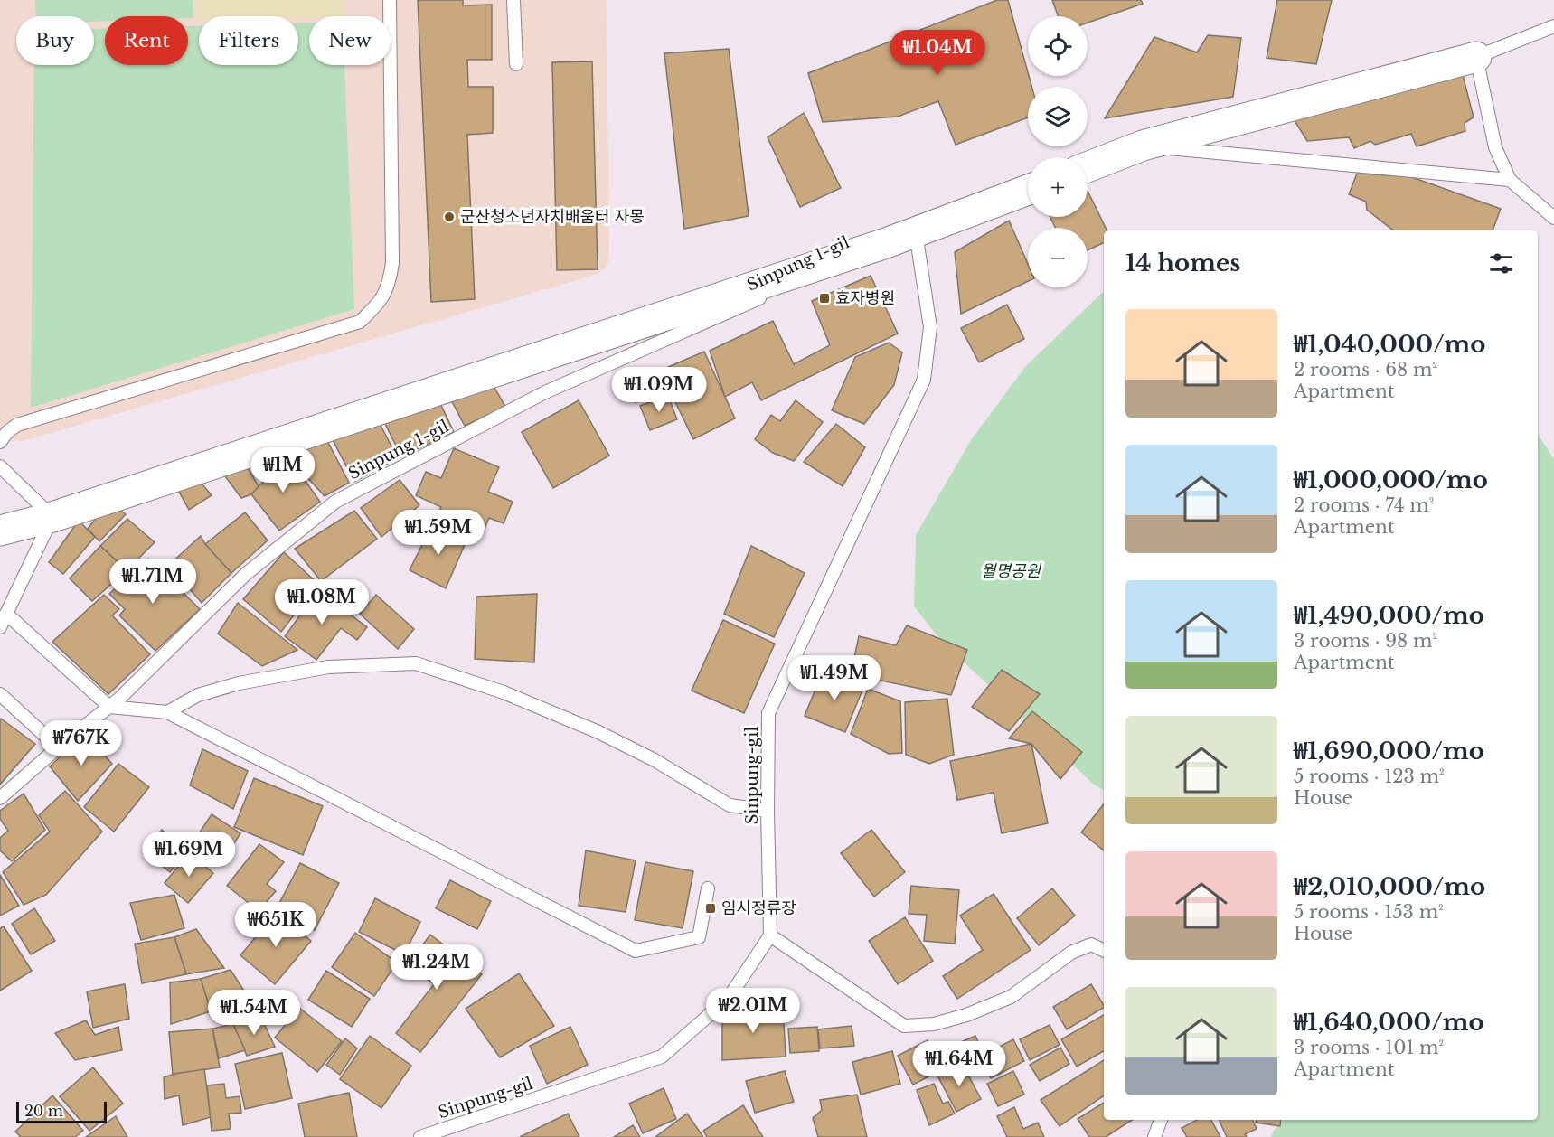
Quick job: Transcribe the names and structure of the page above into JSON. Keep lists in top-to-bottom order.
{
  "streets": {
    "lane": ["Sinpung 1-gil", "Sinpung-gil"]
  },
  "parks": ["월명공원"],
  "places": {
    "other": ["군산청소년자치배움터 자몽"],
    "transit": ["효자병원", "임시정류장"]
  },
  "scale_bar": "20 m",
  "page": {
    "map_buttons": ["+", "−"],
    "chip": [
      "Buy",
      "Rent",
      "Filters",
      "New"
    ],
    "price": [
      "₩1.04M",
      "₩1.09M",
      "₩1M",
      "₩1.59M",
      "₩1.71M",
      "₩1.08M",
      "₩1.49M",
      "₩767K",
      "₩1.69M",
      "₩651K",
      "₩1.24M",
      "₩2.01M",
      "₩1.54M",
      "₩1.64M"
    ],
    "heading": "14 homes",
    "list": [
      {
        "name": "₩1,040,000/mo",
        "note": "2 rooms · 68 m² · Apartment"
      },
      {
        "name": "₩1,000,000/mo",
        "note": "2 rooms · 74 m² · Apartment"
      },
      {
        "name": "₩1,490,000/mo",
        "note": "3 rooms · 98 m² · Apartment"
      },
      {
        "name": "₩1,690,000/mo",
        "note": "5 rooms · 123 m² · House"
      },
      {
        "name": "₩2,010,000/mo",
        "note": "5 rooms · 153 m² · House"
      },
      {
        "name": "₩1,640,000/mo",
        "note": "3 rooms · 101 m² · Apartment"
      }
    ],
    "scale": "20 m"
  }
}
